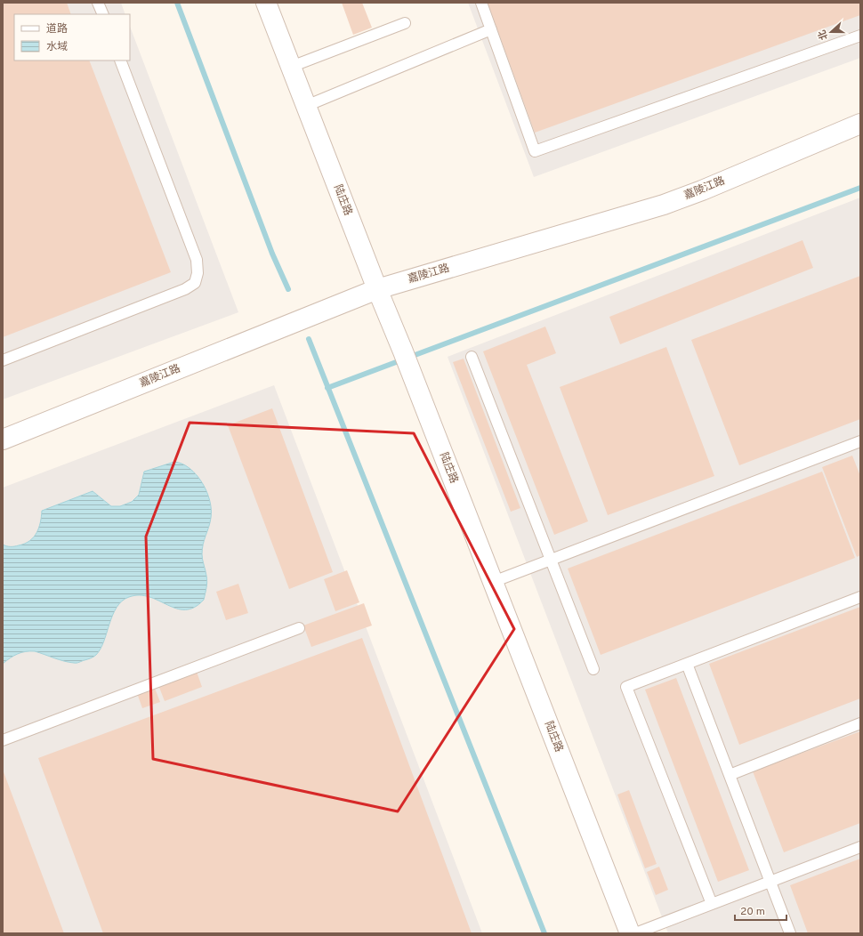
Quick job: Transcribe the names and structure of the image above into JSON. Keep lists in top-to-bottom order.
{
  "streets": {
    "street": ["嘉陵江路", "陆庄路"]
  },
  "crossings": [
    ["嘉陵江路", "陆庄路"]
  ],
  "legend": ["道路", "水域"],
  "scale_bar": "20 m",
  "north": "left"
}
